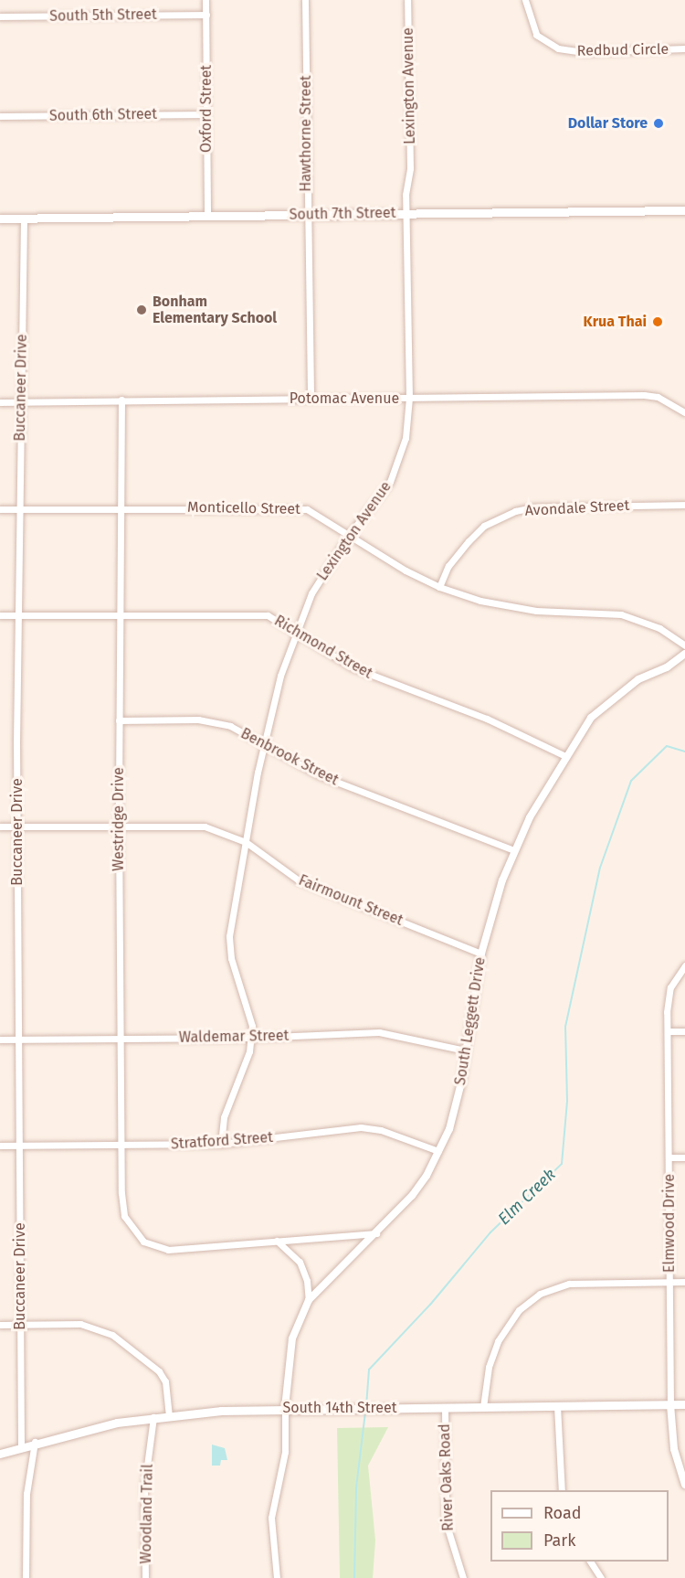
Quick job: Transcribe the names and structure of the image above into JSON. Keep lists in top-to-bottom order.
{
  "streets": {
    "main road": ["South 7th Street", "South 14th Street"],
    "street": [
      "South 5th Street",
      "Redbud Circle",
      "Lexington Avenue",
      "Oxford Street",
      "South 6th Street",
      "Hawthorne Street",
      "Buccaneer Drive",
      "Potomac Avenue",
      "Monticello Street",
      "Avondale Street",
      "Richmond Street",
      "Benbrook Street",
      "Westridge Drive",
      "Fairmount Street",
      "South Leggett Drive",
      "Waldemar Street",
      "Stratford Street",
      "Elmwood Drive",
      "River Oaks Road",
      "Woodland Trail"
    ]
  },
  "crossings": [
    ["South 5th Street", "Oxford Street"],
    ["Lexington Avenue", "South 7th Street"],
    ["Lexington Avenue", "Potomac Avenue"],
    ["Lexington Avenue", "Monticello Street"],
    ["Lexington Avenue", "Richmond Street"],
    ["Lexington Avenue", "Benbrook Street"],
    ["Lexington Avenue", "Fairmount Street"],
    ["Lexington Avenue", "Waldemar Street"],
    ["Lexington Avenue", "Stratford Street"],
    ["Oxford Street", "South 6th Street"],
    ["Oxford Street", "South 7th Street"],
    ["Hawthorne Street", "South 7th Street"],
    ["Hawthorne Street", "Potomac Avenue"],
    ["South 7th Street", "Buccaneer Drive"],
    ["Buccaneer Drive", "Potomac Avenue"],
    ["Buccaneer Drive", "Monticello Street"],
    ["Buccaneer Drive", "Richmond Street"],
    ["Buccaneer Drive", "Fairmount Street"],
    ["Buccaneer Drive", "Waldemar Street"],
    ["Buccaneer Drive", "Stratford Street"],
    ["Buccaneer Drive", "South 14th Street"],
    ["Potomac Avenue", "Westridge Drive"],
    ["Monticello Street", "Avondale Street"],
    ["Monticello Street", "Westridge Drive"],
    ["Richmond Street", "Westridge Drive"],
    ["Richmond Street", "South Leggett Drive"],
    ["Benbrook Street", "Westridge Drive"],
    ["Benbrook Street", "South Leggett Drive"],
    ["Westridge Drive", "Fairmount Street"],
    ["Westridge Drive", "Waldemar Street"],
    ["Westridge Drive", "Stratford Street"],
    ["Fairmount Street", "South Leggett Drive"],
    ["South Leggett Drive", "Waldemar Street"],
    ["South Leggett Drive", "Stratford Street"],
    ["South Leggett Drive", "South 14th Street"],
    ["Elmwood Drive", "South 14th Street"],
    ["South 14th Street", "River Oaks Road"],
    ["South 14th Street", "Woodland Trail"]
  ],
  "water": ["Elm Creek"],
  "places": ["Dollar Store", "Bonham Elementary School", "Krua Thai"],
  "legend": ["Road", "Park"]
}
